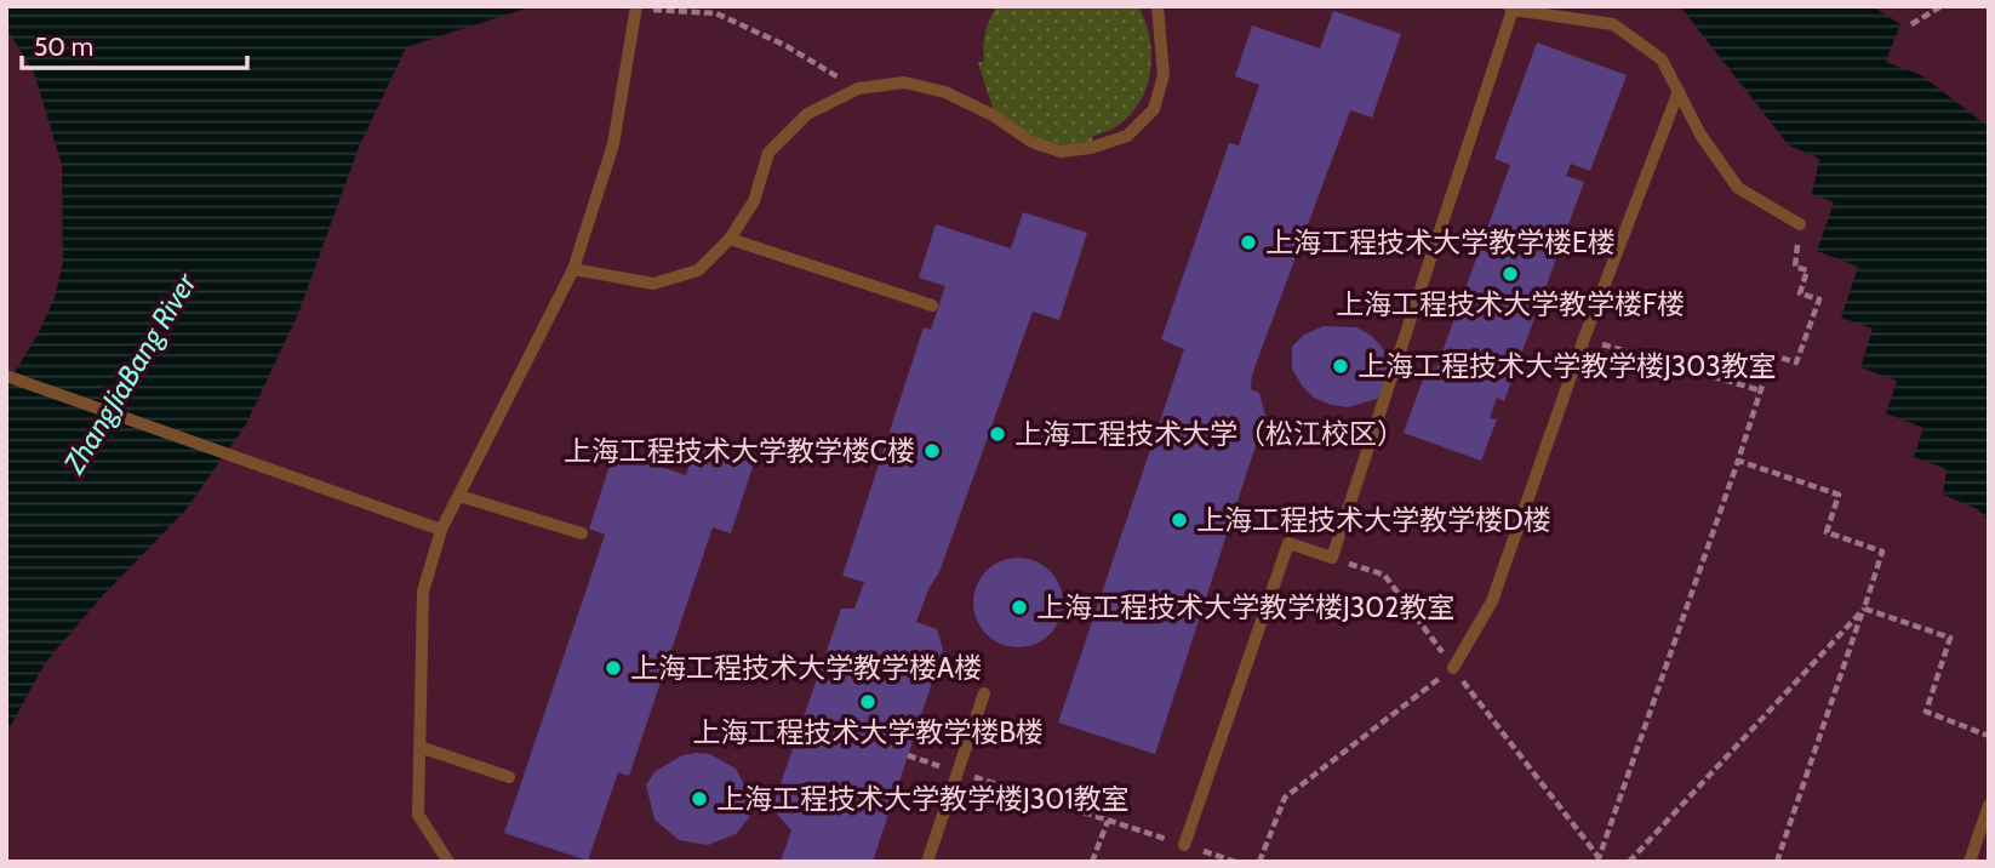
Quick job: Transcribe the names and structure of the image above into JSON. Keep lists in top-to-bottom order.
{
  "water": ["ZhangJiaBang River"],
  "places": [
    "上海工程技术大学教学楼E楼",
    "上海工程技术大学教学楼F楼",
    "上海工程技术大学教学楼J303教室",
    "上海工程技术大学（松江校区）",
    "上海工程技术大学教学楼C楼",
    "上海工程技术大学教学楼D楼",
    "上海工程技术大学教学楼J302教室",
    "上海工程技术大学教学楼A楼",
    "上海工程技术大学教学楼B楼",
    "上海工程技术大学教学楼J301教室"
  ],
  "scale_bar": "50 m"
}
